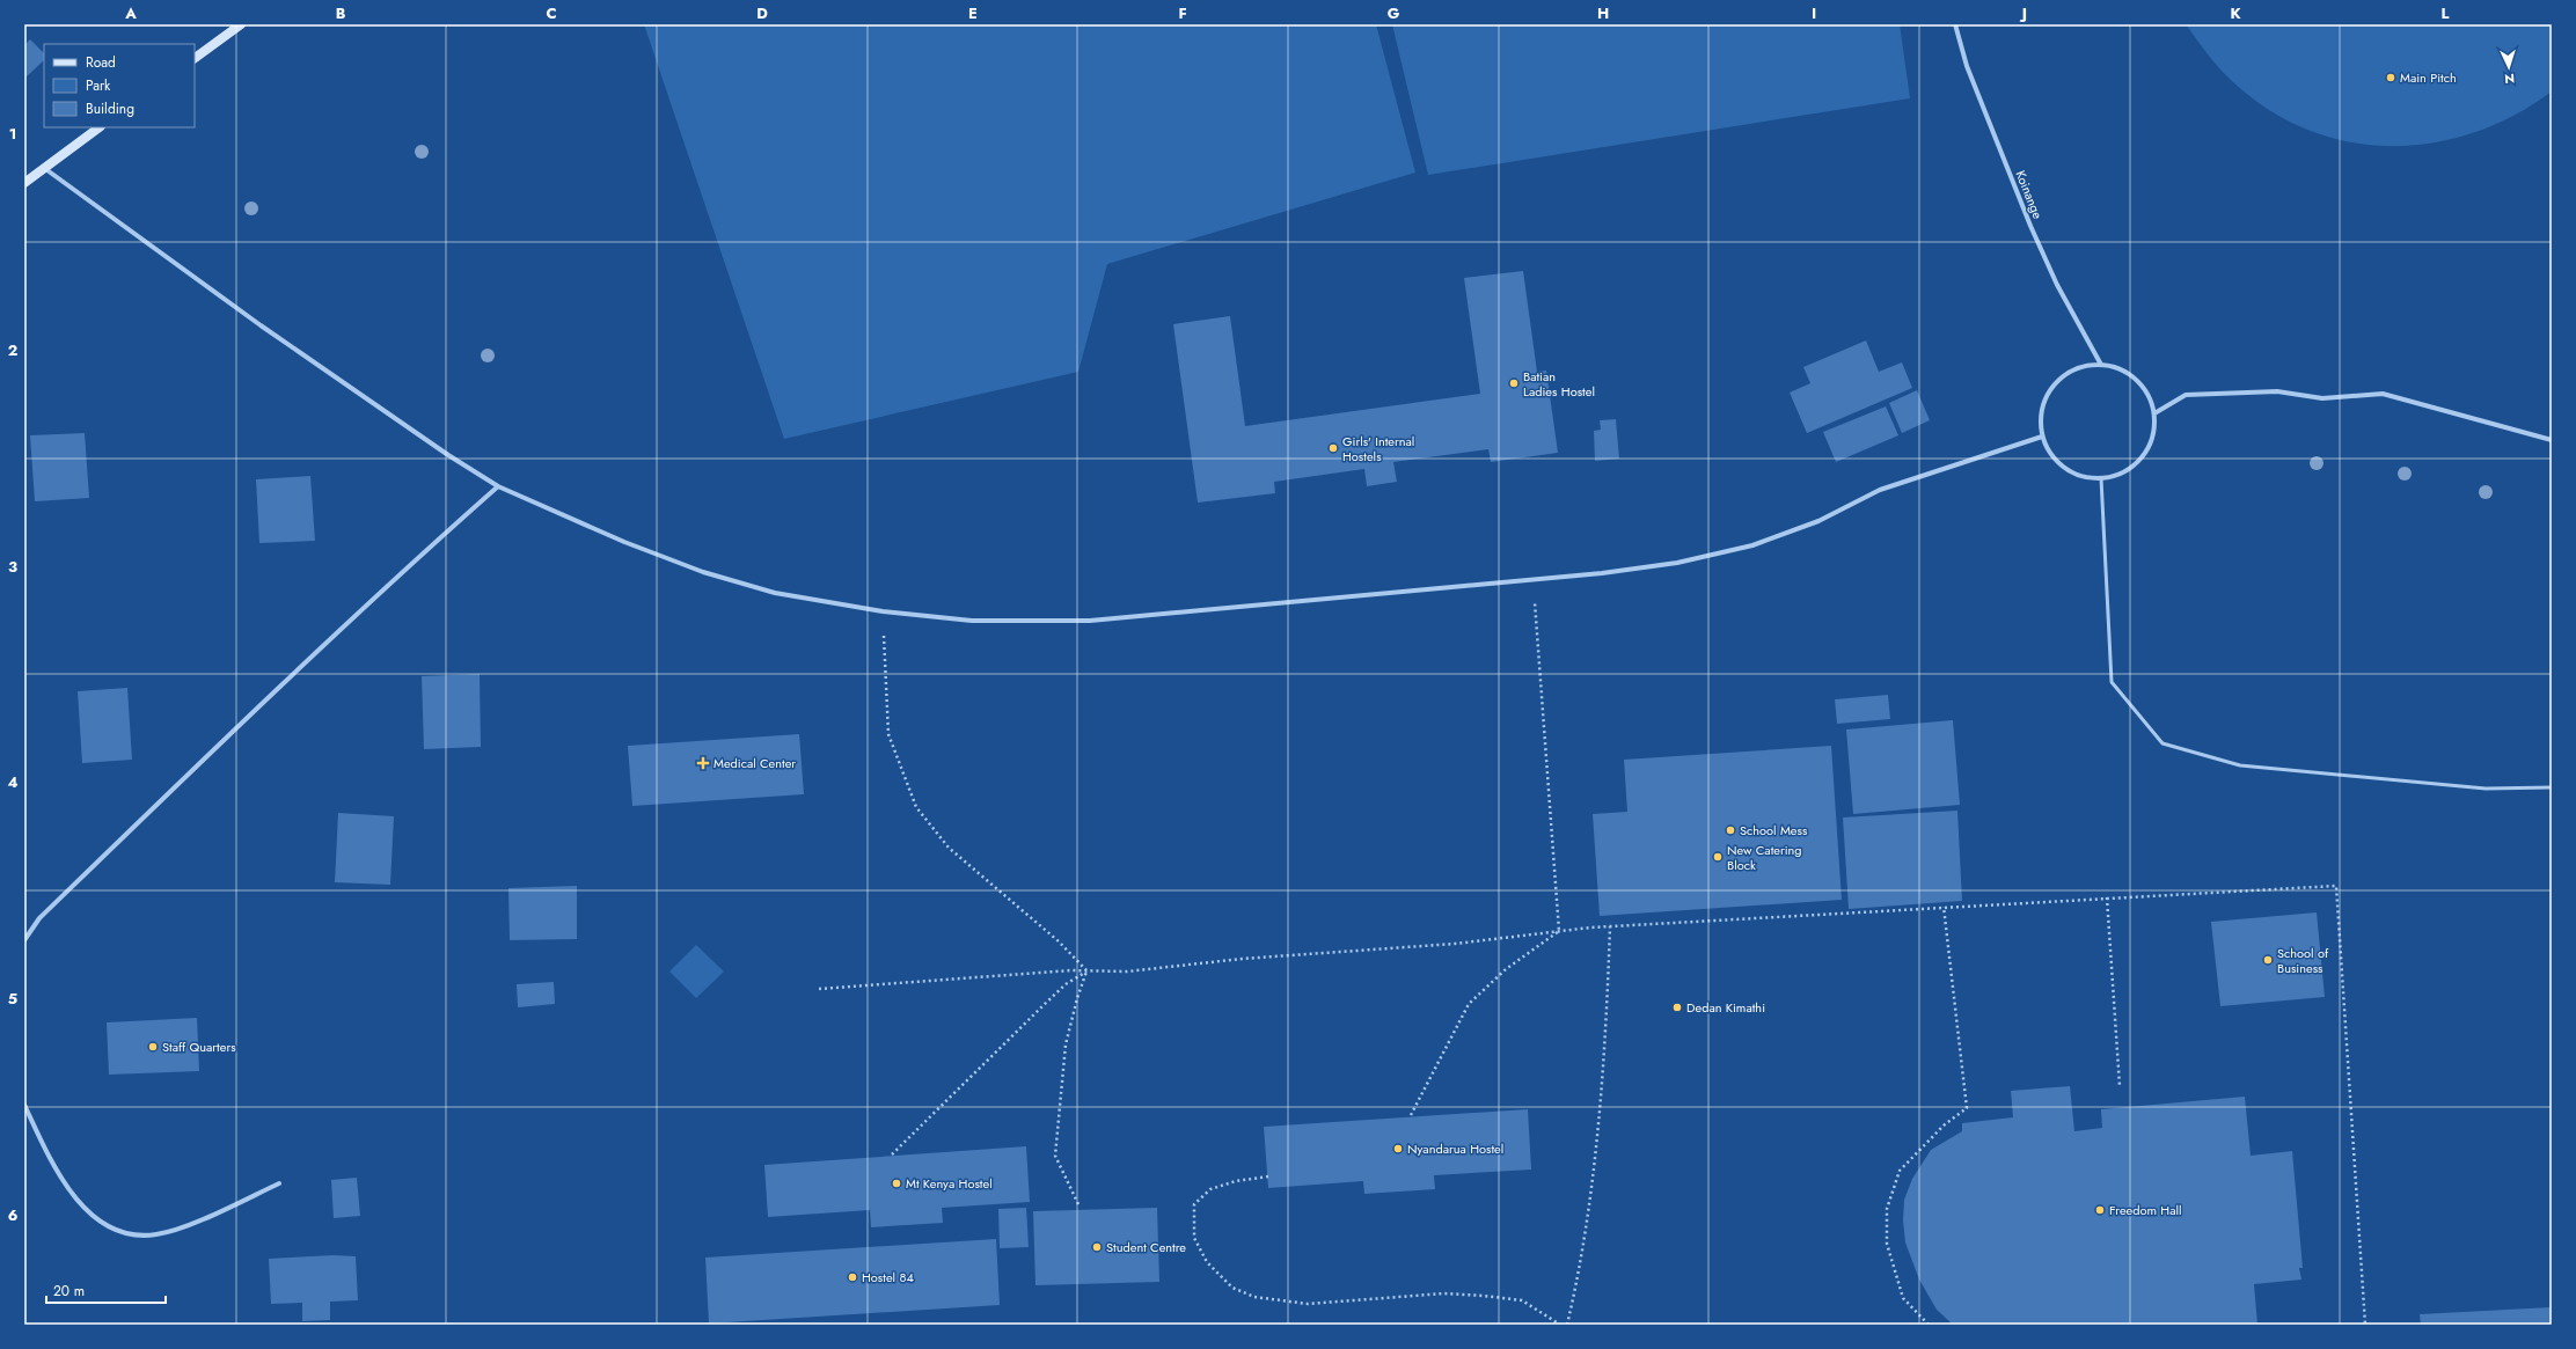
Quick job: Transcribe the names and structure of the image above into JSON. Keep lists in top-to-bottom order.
{
  "streets": {
    "street": ["Koinange"]
  },
  "places": {
    "other": [
      "Main Pitch",
      "Batian Ladies Hostel",
      "Girls' Internal Hostels",
      "School Mess",
      "New Catering Block",
      "School of Business",
      "Dedan Kimathi",
      "Staff Quarters",
      "Nyandarua Hostel",
      "Mt Kenya Hostel",
      "Freedom Hall",
      "Student Centre",
      "Hostel 84"
    ],
    "health": ["Medical Center"]
  },
  "legend": ["Road", "Park", "Building"],
  "scale_bar": "20 m",
  "north": "bottom",
  "grid": {
    "columns": [
      "A",
      "B",
      "C",
      "D",
      "E",
      "F",
      "G",
      "H",
      "I",
      "J",
      "K",
      "L"
    ],
    "rows": [
      "1",
      "2",
      "3",
      "4",
      "5",
      "6"
    ]
  }
}
